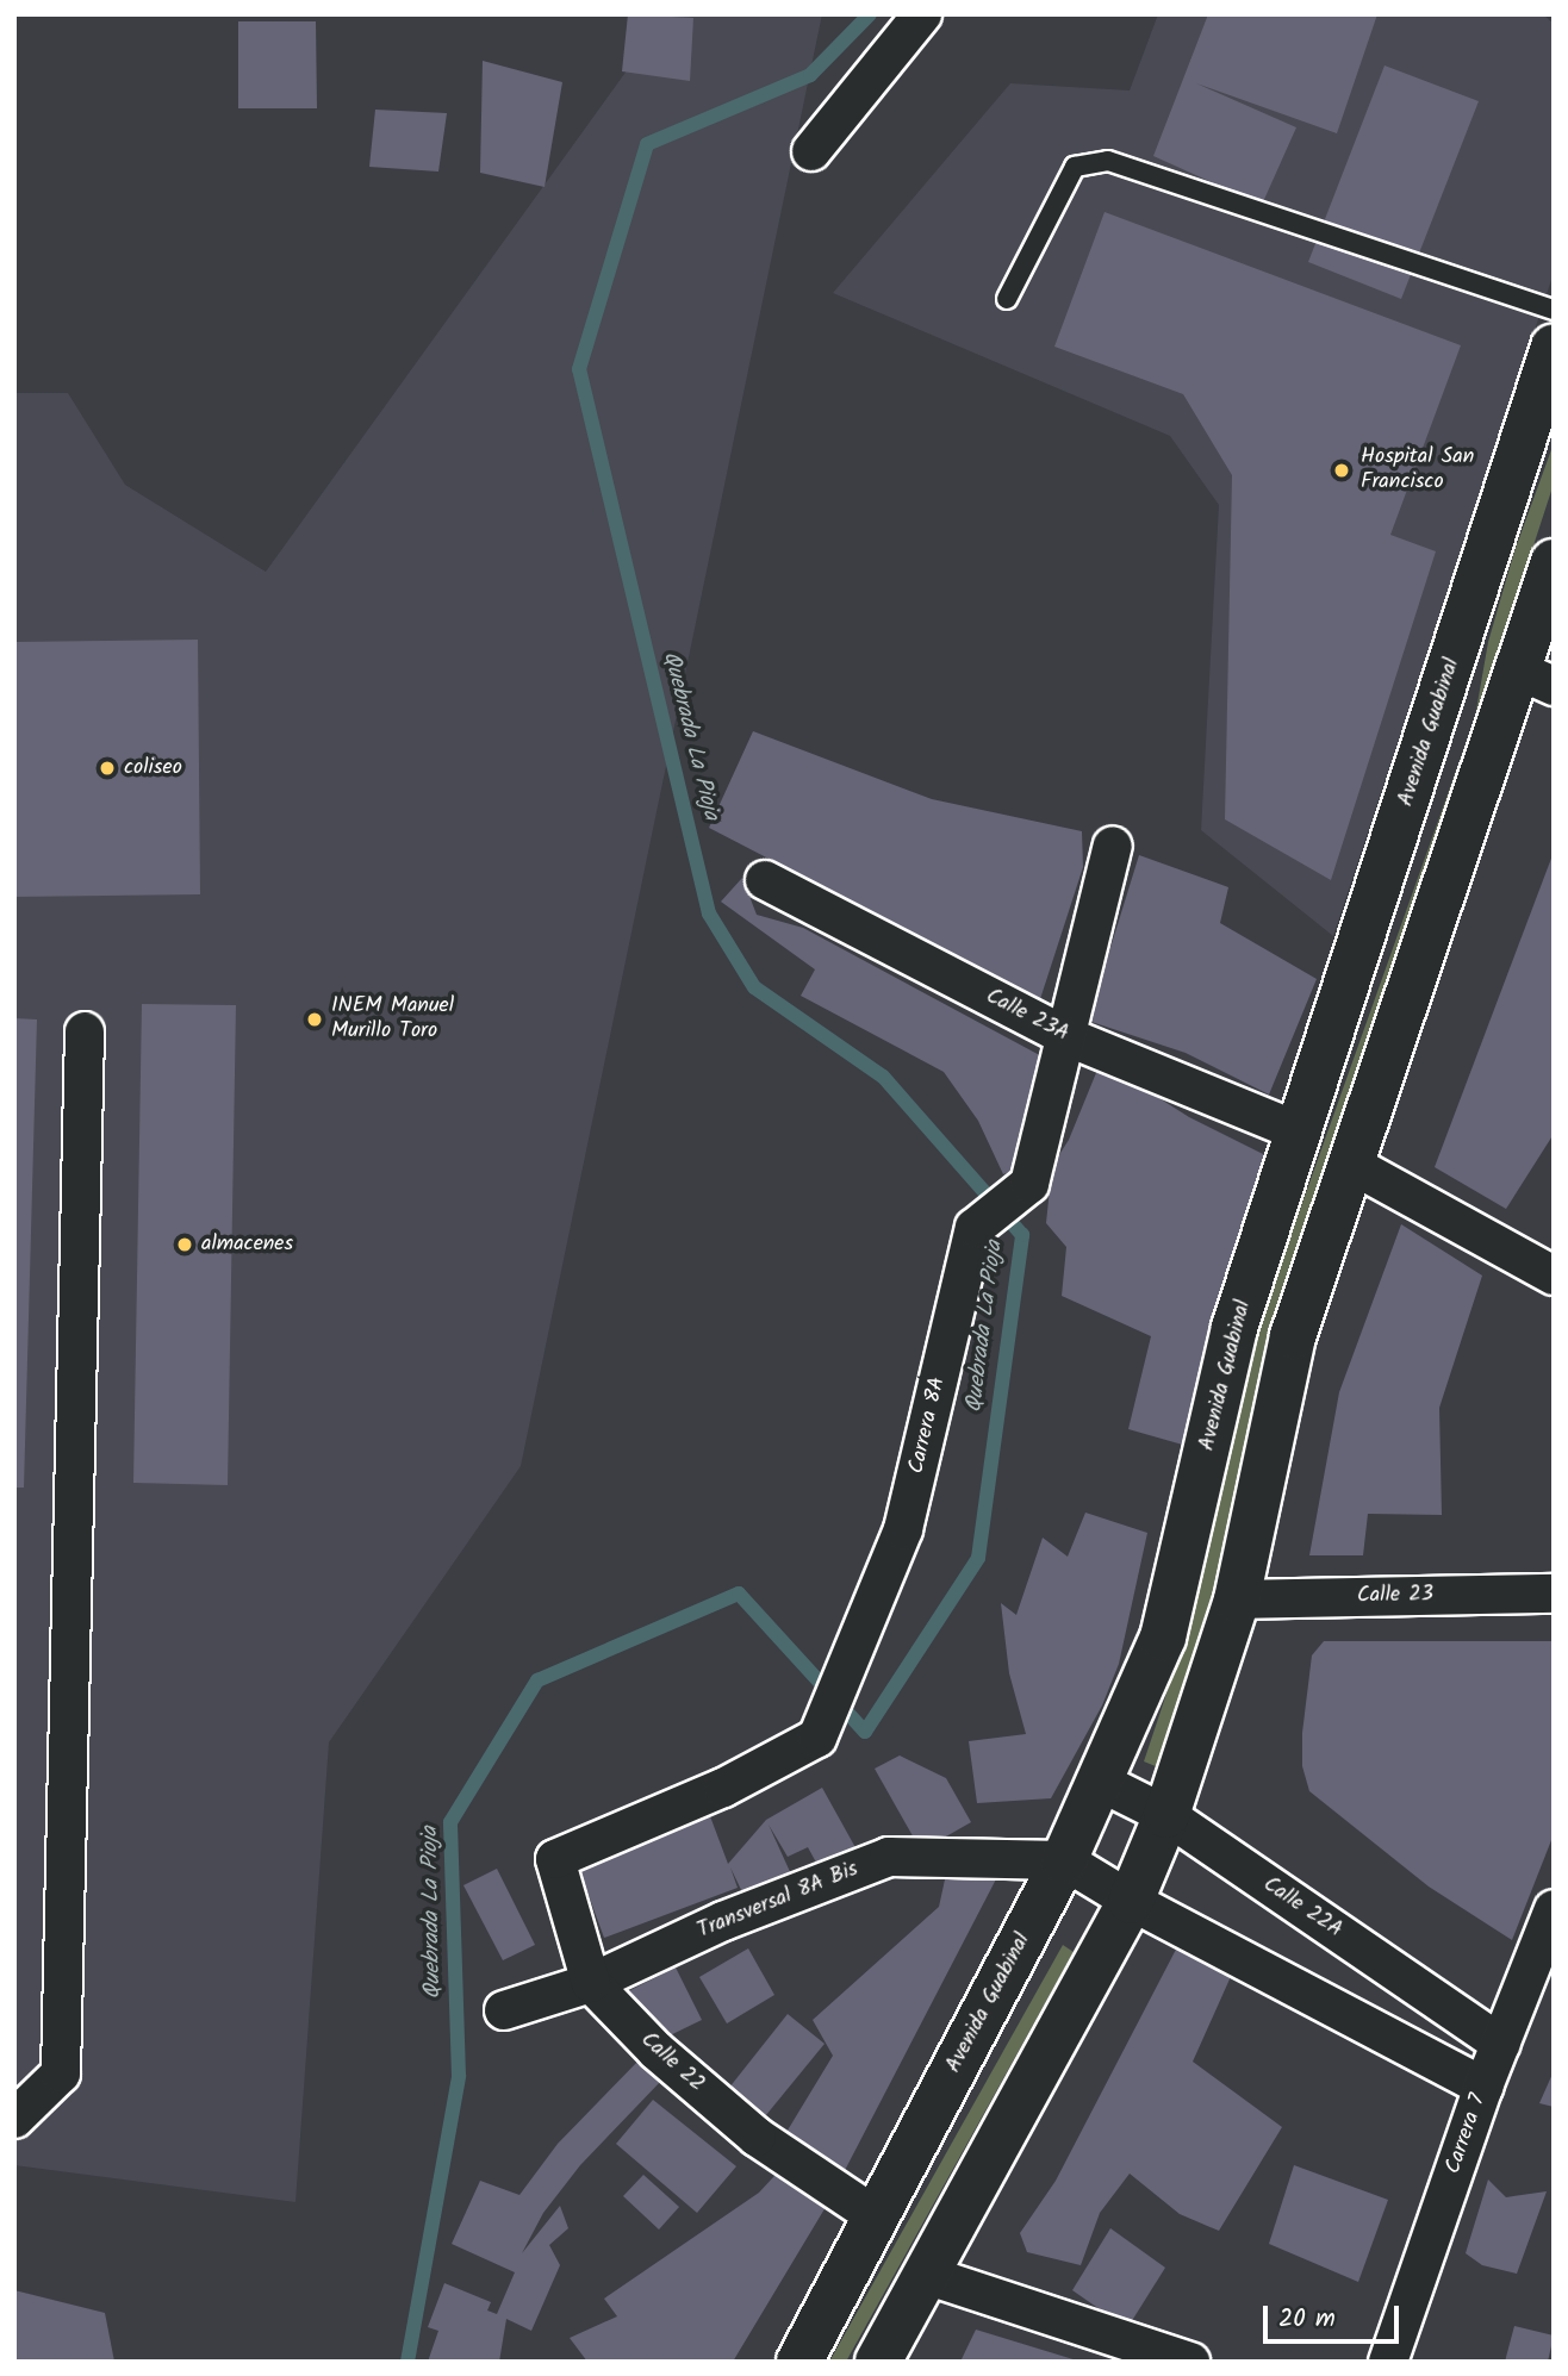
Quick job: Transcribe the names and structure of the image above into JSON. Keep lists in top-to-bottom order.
{
  "streets": {
    "main road": ["Avenida Guabinal"],
    "street": [
      "Calle 23A",
      "Carrera 8A",
      "Calle 23",
      "Transversal 8A Bis",
      "Calle 22A",
      "Calle 22",
      "Carrera 7"
    ]
  },
  "crossings": [
    ["Avenida Guabinal", "Calle 23A"],
    ["Avenida Guabinal", "Transversal 8A Bis"],
    ["Avenida Guabinal", "Calle 22A"],
    ["Avenida Guabinal", "Calle 22"],
    ["Calle 23A", "Carrera 8A"],
    ["Carrera 8A", "Calle 22"],
    ["Transversal 8A Bis", "Calle 22"],
    ["Calle 22A", "Carrera 7"]
  ],
  "water": ["Quebrada La Pioja"],
  "places": [
    "Hospital San Francisco",
    "coliseo",
    "INEM Manuel Murillo Toro",
    "almacenes"
  ],
  "scale_bar": "20 m"
}
